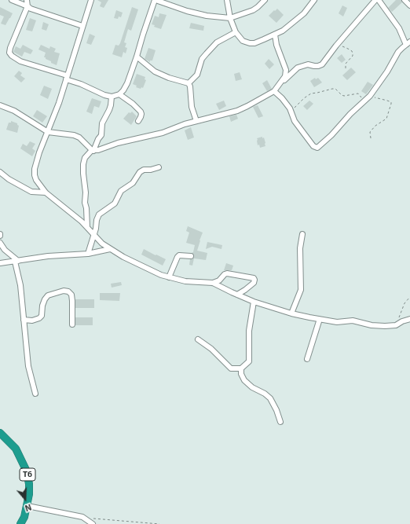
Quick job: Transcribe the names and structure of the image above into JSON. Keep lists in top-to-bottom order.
{
  "streets": {
    "highway": ["T6"]
  },
  "north": "bottom"
}
